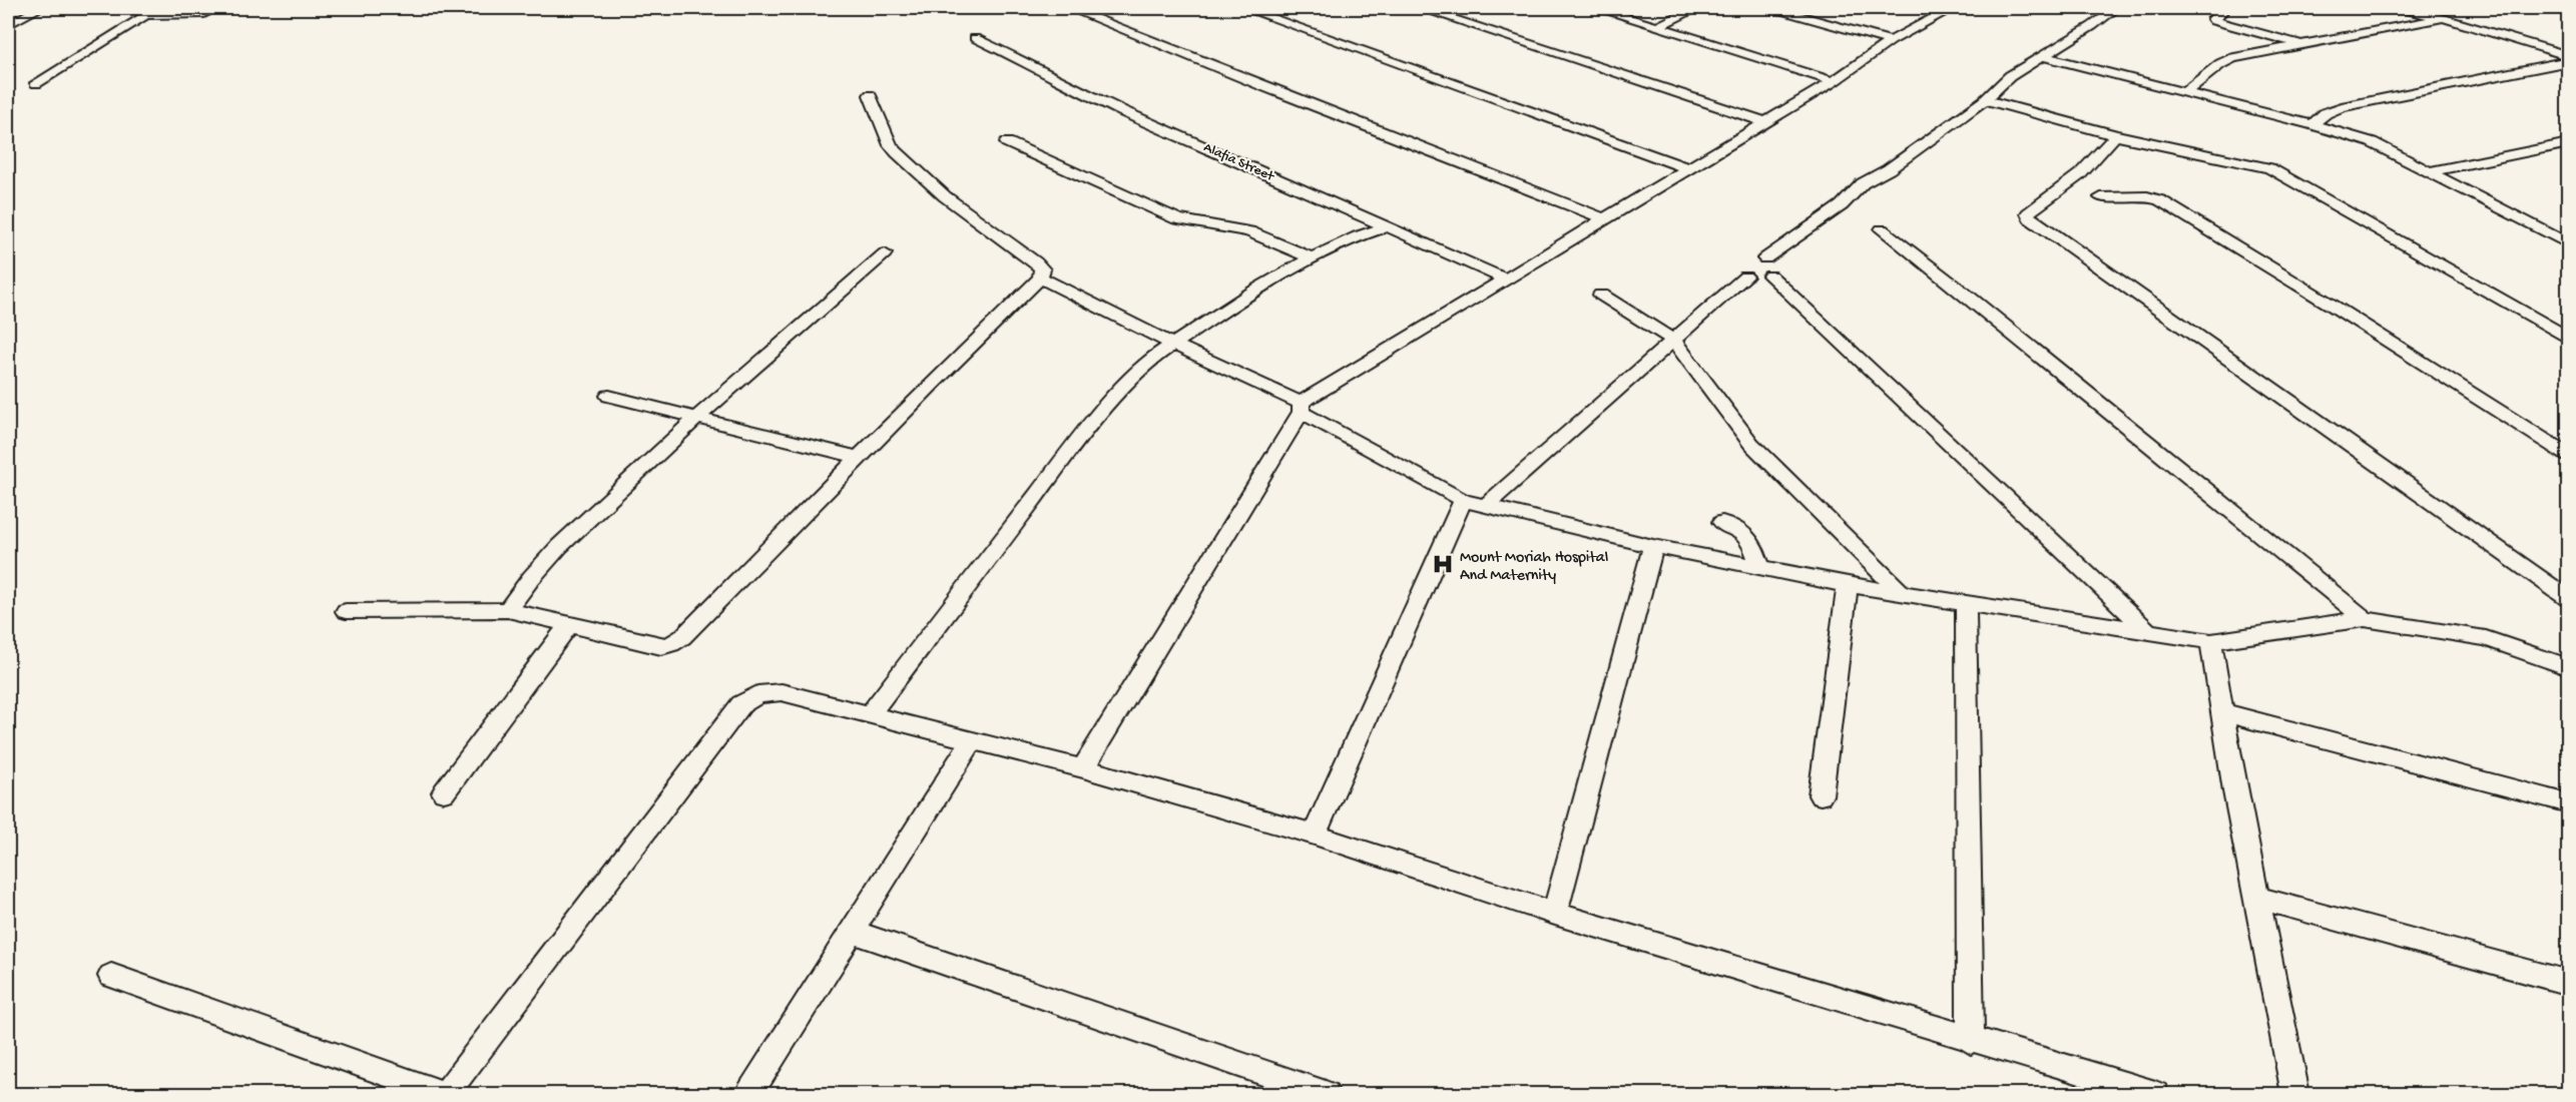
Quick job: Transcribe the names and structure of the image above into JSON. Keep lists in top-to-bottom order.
{
  "streets": {
    "street": ["Alafia Street"]
  },
  "places": {
    "hospital": ["Mount Moriah Hospital And Maternity"]
  }
}
